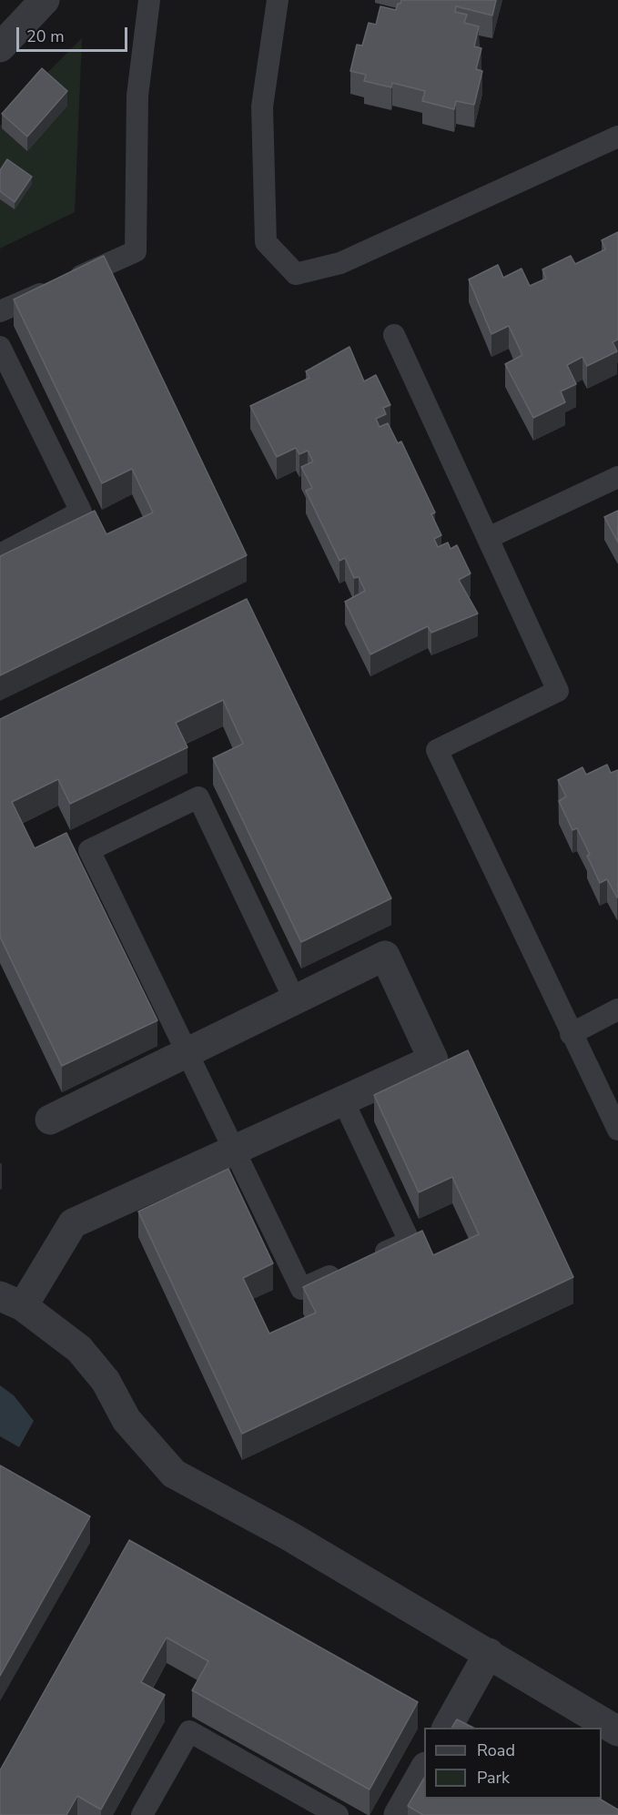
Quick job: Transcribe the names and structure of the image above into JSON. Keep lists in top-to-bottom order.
{
  "legend": ["Road", "Park"],
  "scale_bar": "20 m"
}
